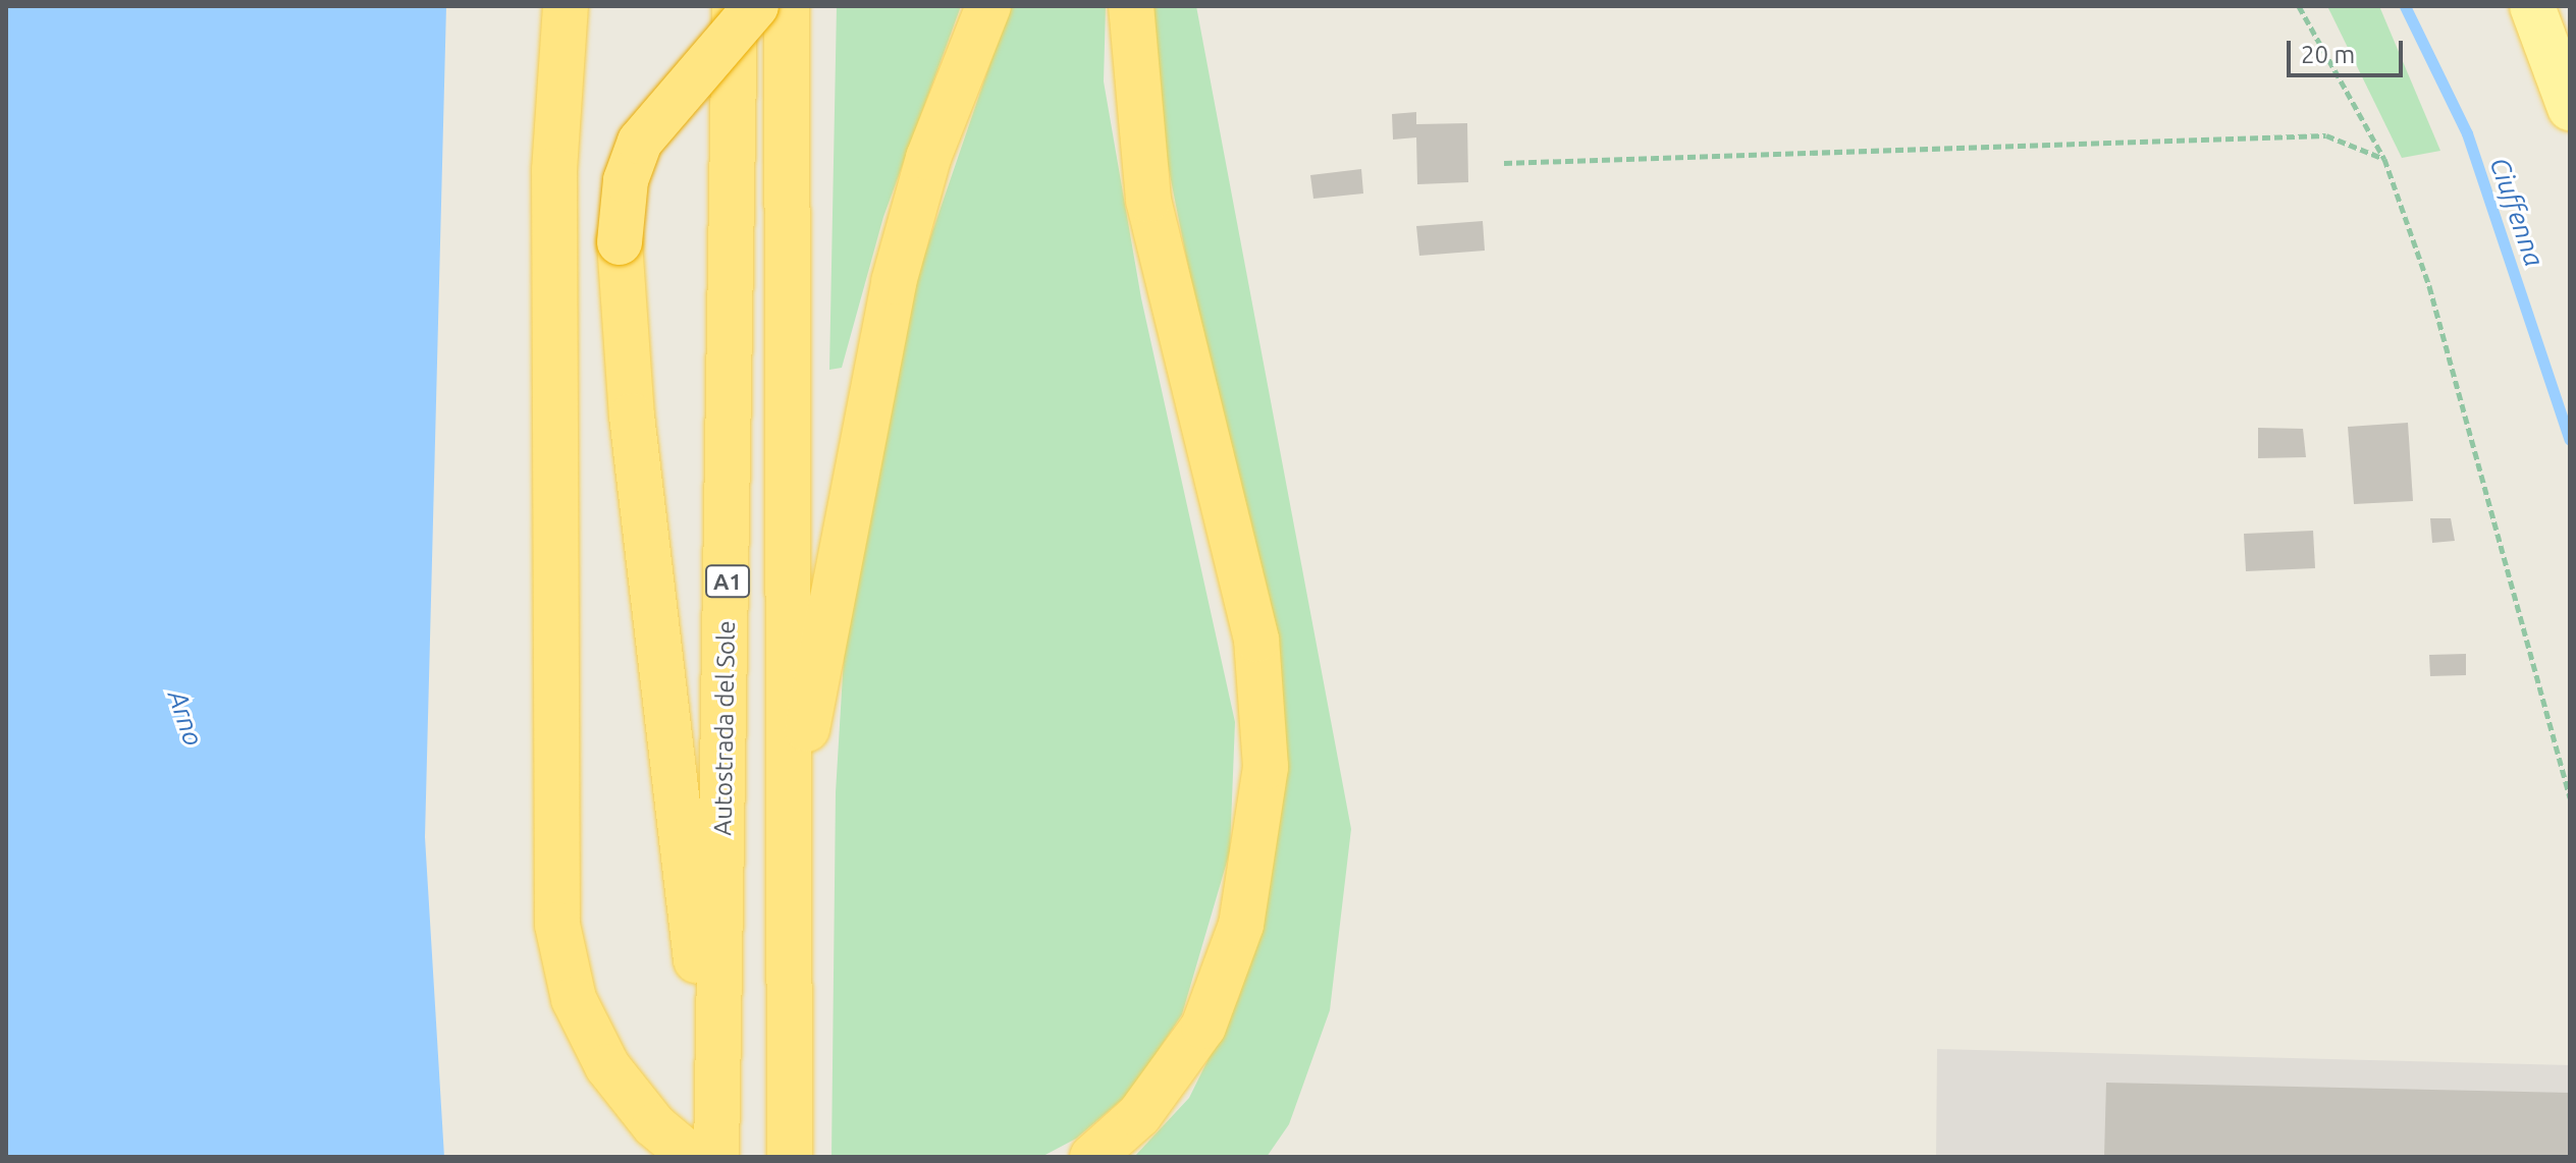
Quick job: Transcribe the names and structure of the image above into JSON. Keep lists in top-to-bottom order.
{
  "streets": {
    "highway": ["A1", "Autostrada del Sole"]
  },
  "water": ["Ciuffenna", "Arno"],
  "scale_bar": "20 m"
}
